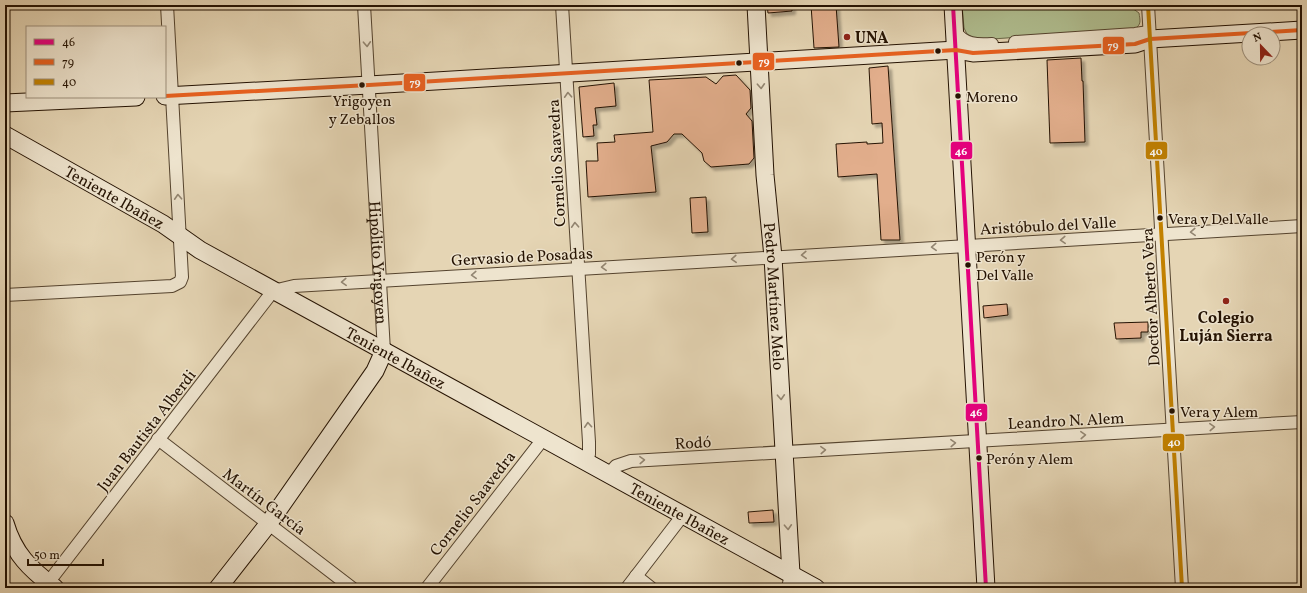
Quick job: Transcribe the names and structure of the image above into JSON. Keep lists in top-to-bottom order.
{
  "streets": {
    "street": [
      "Cornelio Saavedra",
      "Teniente Ibañez",
      "Aristóbulo del Valle",
      "Gervasio de Posadas",
      "Hipólito Yrigoyen",
      "Pedro Martínez Melo",
      "Doctor Alberto Vera",
      "Leandro N. Alem",
      "Juan Bautista Alberdi",
      "Rodó",
      "Martín García"
    ]
  },
  "crossings": [
    ["Cornelio Saavedra", "Teniente Ibañez"],
    ["Cornelio Saavedra", "Gervasio de Posadas"],
    ["Teniente Ibañez", "Gervasio de Posadas"],
    ["Teniente Ibañez", "Hipólito Yrigoyen"],
    ["Teniente Ibañez", "Pedro Martínez Melo"],
    ["Teniente Ibañez", "Juan Bautista Alberdi"],
    ["Teniente Ibañez", "Rodó"],
    ["Aristóbulo del Valle", "Gervasio de Posadas"],
    ["Aristóbulo del Valle", "Pedro Martínez Melo"],
    ["Aristóbulo del Valle", "Doctor Alberto Vera"],
    ["Gervasio de Posadas", "Hipólito Yrigoyen"],
    ["Gervasio de Posadas", "Pedro Martínez Melo"],
    ["Gervasio de Posadas", "Juan Bautista Alberdi"],
    ["Hipólito Yrigoyen", "Martín García"],
    ["Pedro Martínez Melo", "Leandro N. Alem"],
    ["Pedro Martínez Melo", "Rodó"],
    ["Doctor Alberto Vera", "Leandro N. Alem"],
    ["Leandro N. Alem", "Rodó"],
    ["Juan Bautista Alberdi", "Martín García"]
  ],
  "one_way": [
    "Cornelio Saavedra",
    "Aristóbulo del Valle",
    "Gervasio de Posadas",
    "Pedro Martínez Melo",
    "Leandro N. Alem",
    "Rodó"
  ],
  "places": [
    "UNA",
    "Yrigoyen y Zeballos",
    "Moreno",
    "Vera y Del Valle",
    "Perón y Del Valle",
    "Colegio Luján Sierra",
    "Vera y Alem",
    "Perón y Alem"
  ],
  "lines": ["transit line 46", "transit line 40", "transit line 79"],
  "legend": ["46", "79", "40"],
  "scale_bar": "50 m",
  "north": "top"
}
